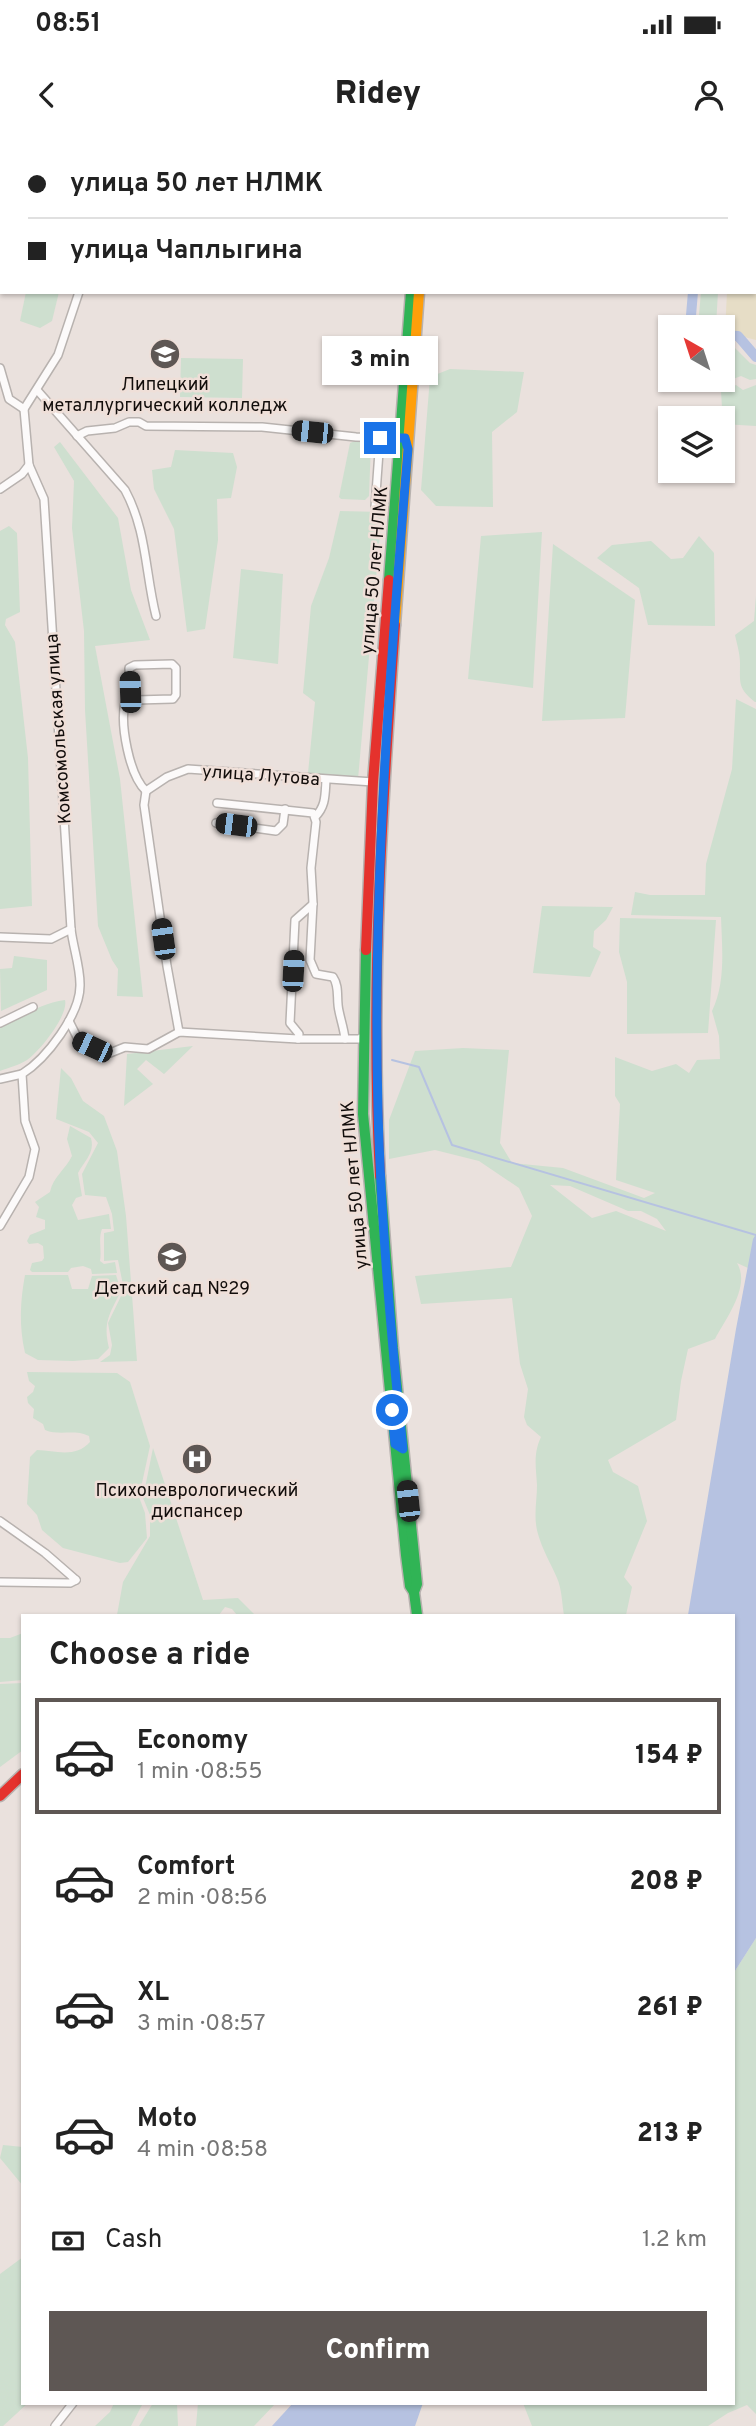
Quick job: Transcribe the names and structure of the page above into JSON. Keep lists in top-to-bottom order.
{
  "streets": {
    "main road": ["улица 50 лет НЛМК"],
    "street": ["Комсомольская улица", "улица Лутова"]
  },
  "crossings": [
    ["улица 50 лет НЛМК", "улица Лутова"]
  ],
  "places": {
    "school or university": ["Липецкий металлургический колледж", "Детский сад №29"],
    "hospital": ["Психоневрологический диспансер"]
  },
  "north": "top left",
  "page": {
    "status": "08:51",
    "header": "Ridey",
    "banner": ["улица 50 лет НЛМК", "улица Чаплыгина"],
    "bubble": "3 min",
    "heading": "Choose a ride",
    "list": [
      {
        "name": "Economy",
        "note": "1 min · 08:55",
        "value": "154 ₽"
      },
      {
        "name": "Comfort",
        "note": "2 min · 08:56",
        "value": "208 ₽"
      },
      {
        "name": "XL",
        "note": "3 min · 08:57",
        "value": "261 ₽"
      },
      {
        "name": "Moto",
        "note": "4 min · 08:58",
        "value": "213 ₽"
      }
    ],
    "pay": ["Cash", "1.2 km"],
    "buttons": "Confirm"
  }
}
